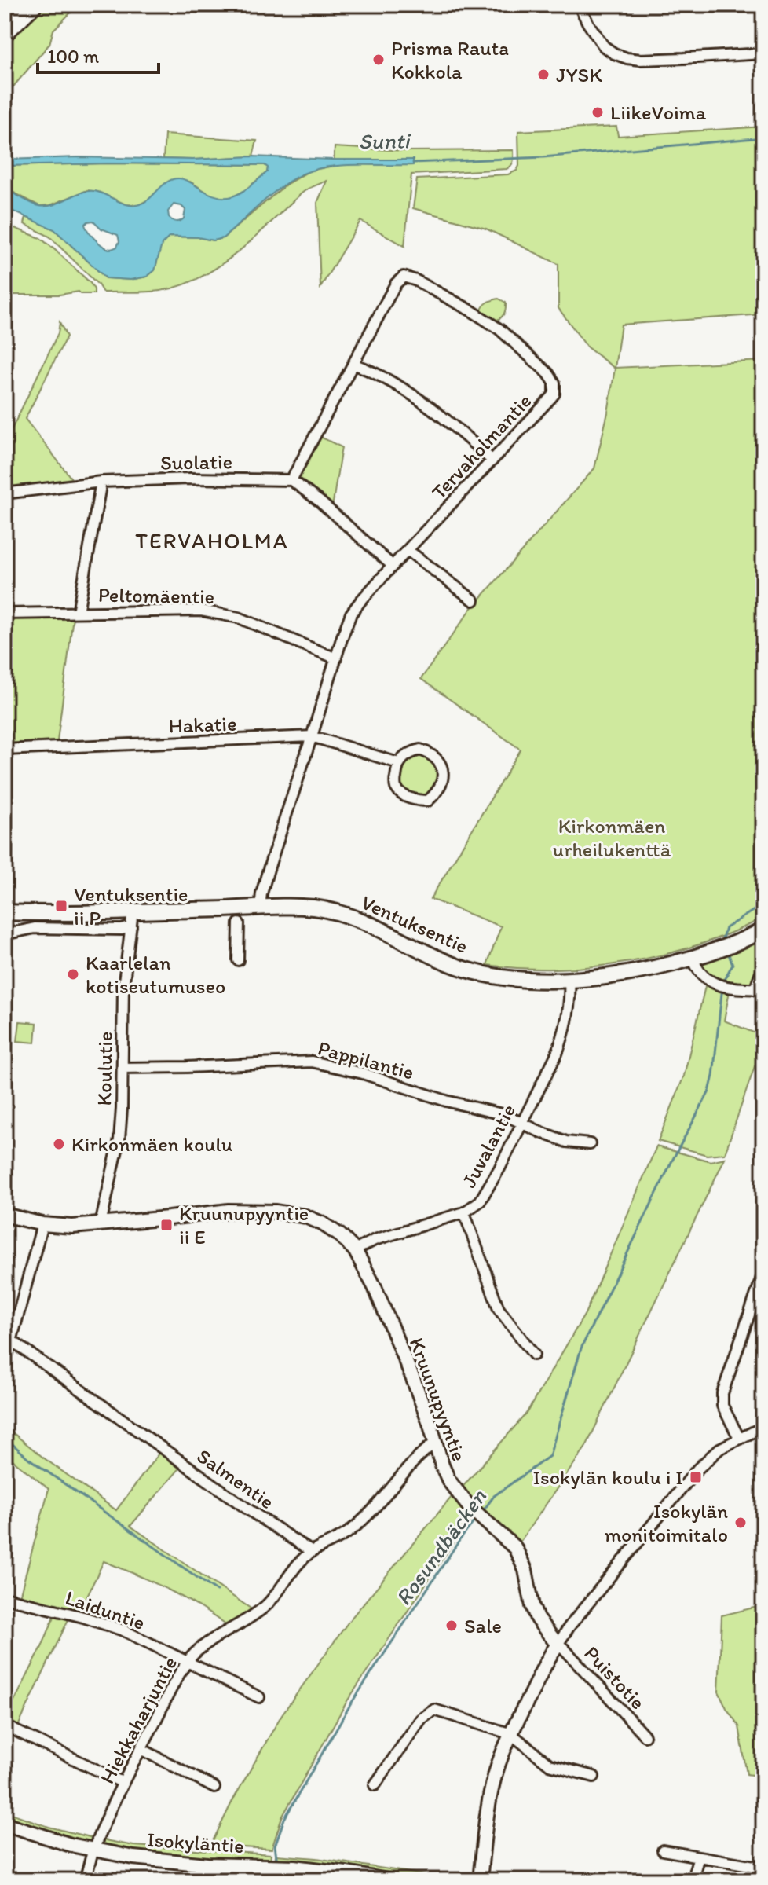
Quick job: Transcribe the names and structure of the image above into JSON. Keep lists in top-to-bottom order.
{
  "streets": {
    "main road": ["Ventuksentie"],
    "street": [
      "Tervaholmantie",
      "Suolatie",
      "Peltomäentie",
      "Hakatie",
      "Pappilantie",
      "Koulutie",
      "Juvalantie",
      "Kruunupyyntie",
      "Salmentie",
      "Laiduntie",
      "Puistotie",
      "Hiekkaharjuntie",
      "Isokyläntie"
    ]
  },
  "crossings": [
    ["Tervaholmantie", "Suolatie"],
    ["Tervaholmantie", "Peltomäentie"],
    ["Tervaholmantie", "Hakatie"],
    ["Tervaholmantie", "Ventuksentie"],
    ["Ventuksentie", "Koulutie"],
    ["Ventuksentie", "Juvalantie"],
    ["Pappilantie", "Koulutie"],
    ["Pappilantie", "Juvalantie"],
    ["Koulutie", "Kruunupyyntie"],
    ["Juvalantie", "Kruunupyyntie"],
    ["Kruunupyyntie", "Puistotie"],
    ["Salmentie", "Hiekkaharjuntie"],
    ["Laiduntie", "Hiekkaharjuntie"],
    ["Hiekkaharjuntie", "Isokyläntie"]
  ],
  "districts": ["TERVAHOLMA"],
  "water": ["Sunti", "Rosundbäcken"],
  "parks": ["Kirkonmäen urheilukenttä"],
  "places": {
    "other": [
      "Prisma Rauta Kokkola",
      "JYSK",
      "LiikeVoima",
      "Kaarlelan kotiseutumuseo",
      "Kirkonmäen koulu",
      "Isokylän monitoimitalo",
      "Sale"
    ],
    "transit": ["Ventuksentie ii P", "Kruunupyyntie ii E", "Isokylän koulu i I"]
  },
  "scale_bar": "100 m"
}
